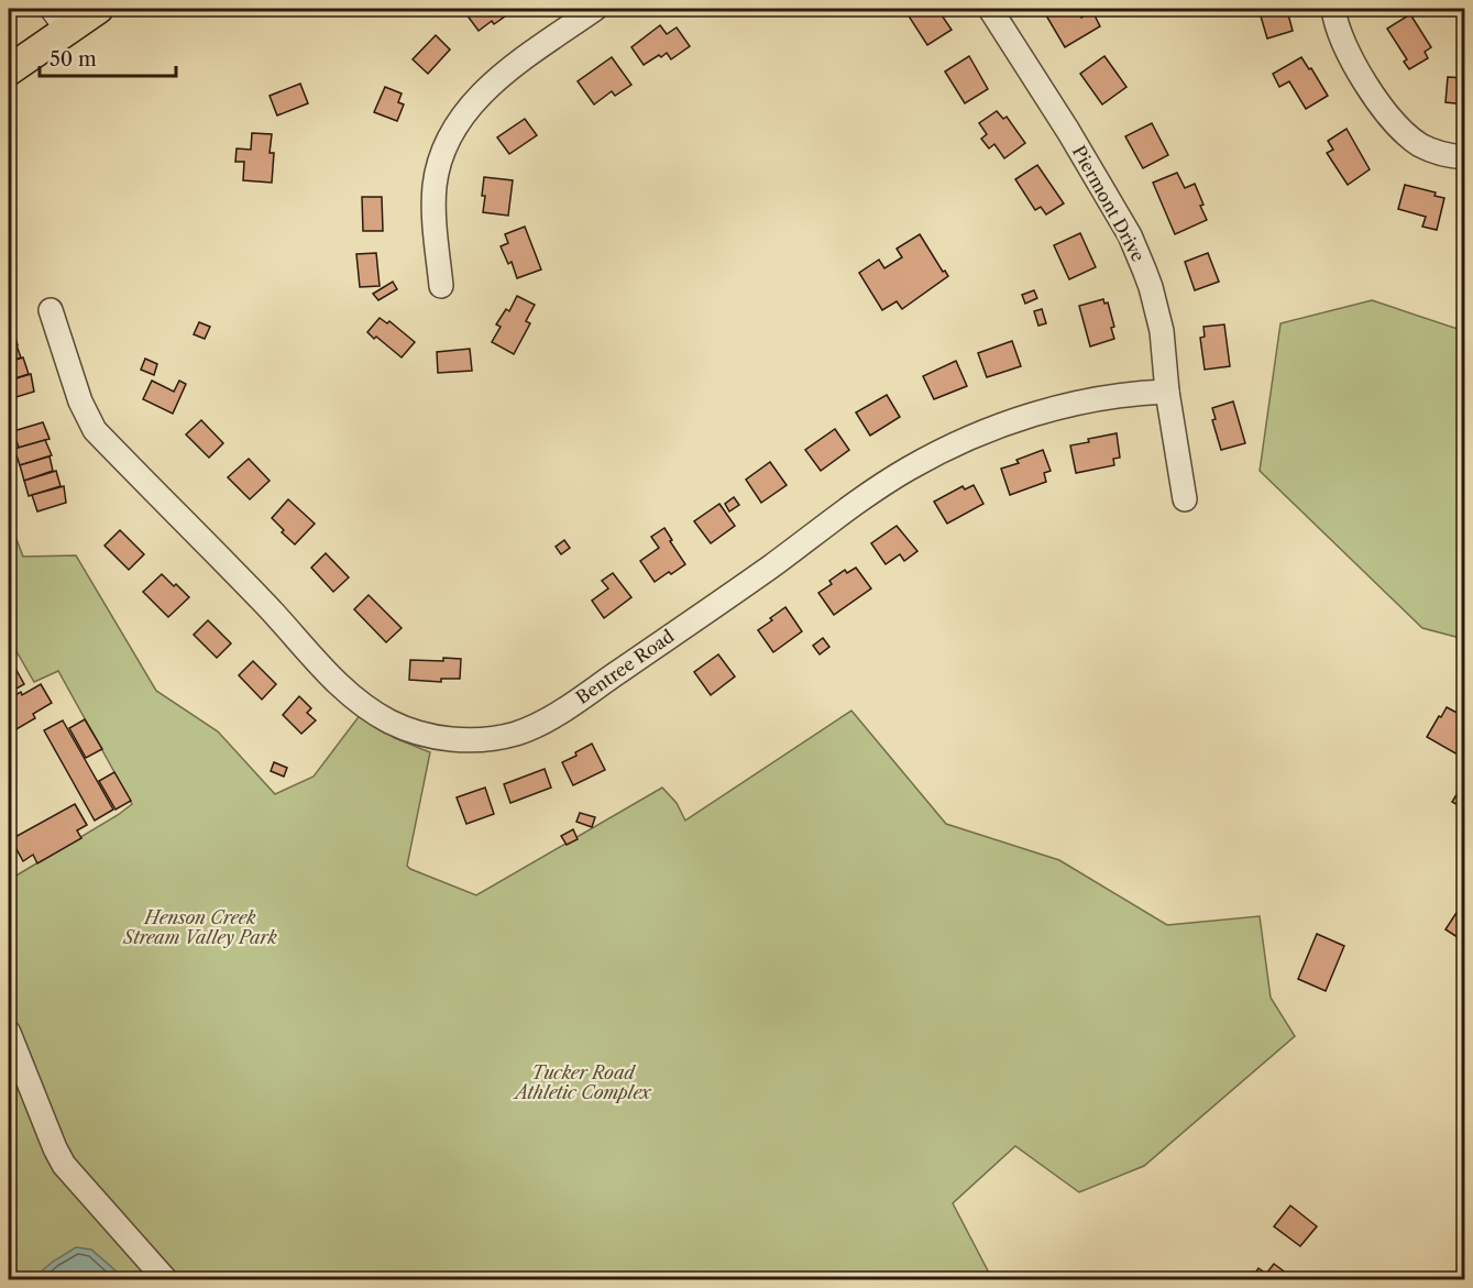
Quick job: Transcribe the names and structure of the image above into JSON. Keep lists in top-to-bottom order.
{
  "streets": {
    "street": ["Piermont Drive", "Bentree Road"]
  },
  "crossings": [
    ["Piermont Drive", "Bentree Road"]
  ],
  "parks": ["Henson Creek Stream Valley Park", "Tucker Road Athletic Complex"],
  "scale_bar": "50 m"
}
